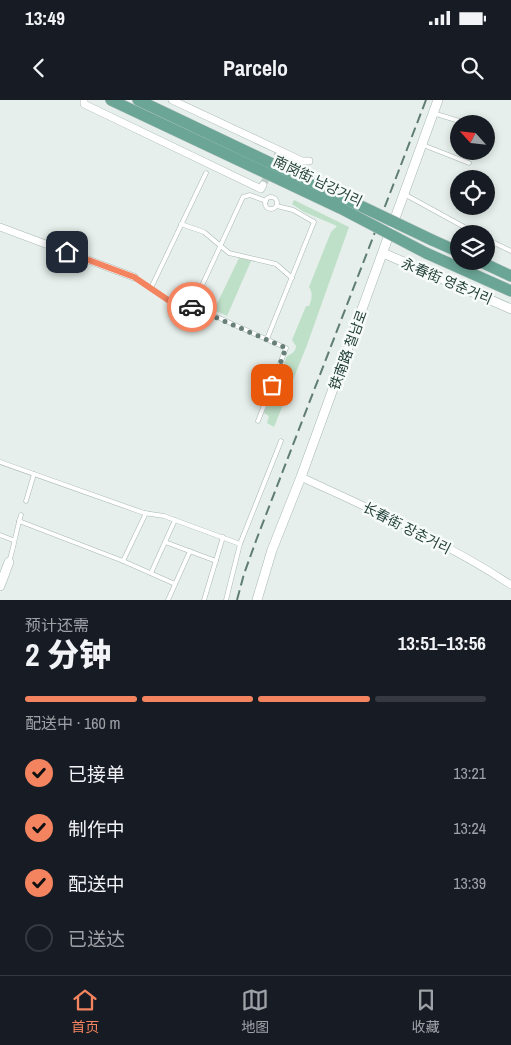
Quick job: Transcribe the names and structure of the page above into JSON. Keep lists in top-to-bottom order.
{
  "streets": {
    "main road": ["南岗街 남강거리"],
    "street": ["永春街 영춘거리", "铁南路 철남로", "长春街 장춘거리"]
  },
  "crossings": [
    ["永春街 영춘거리", "铁南路 철남로"],
    ["铁南路 철남로", "长春街 장춘거리"]
  ],
  "north": "top left",
  "page": {
    "status": "13:49",
    "header": "Parcelo",
    "heading": ["2 分钟", "预计还需", "13:51–13:56"],
    "bar": "配送中 · 160 m",
    "list": [
      ["已接单", "13:21"],
      ["制作中", "13:24"],
      ["配送中", "13:39"],
      "已送达"
    ],
    "tabs": ["首页", "地图", "收藏"]
  }
}
